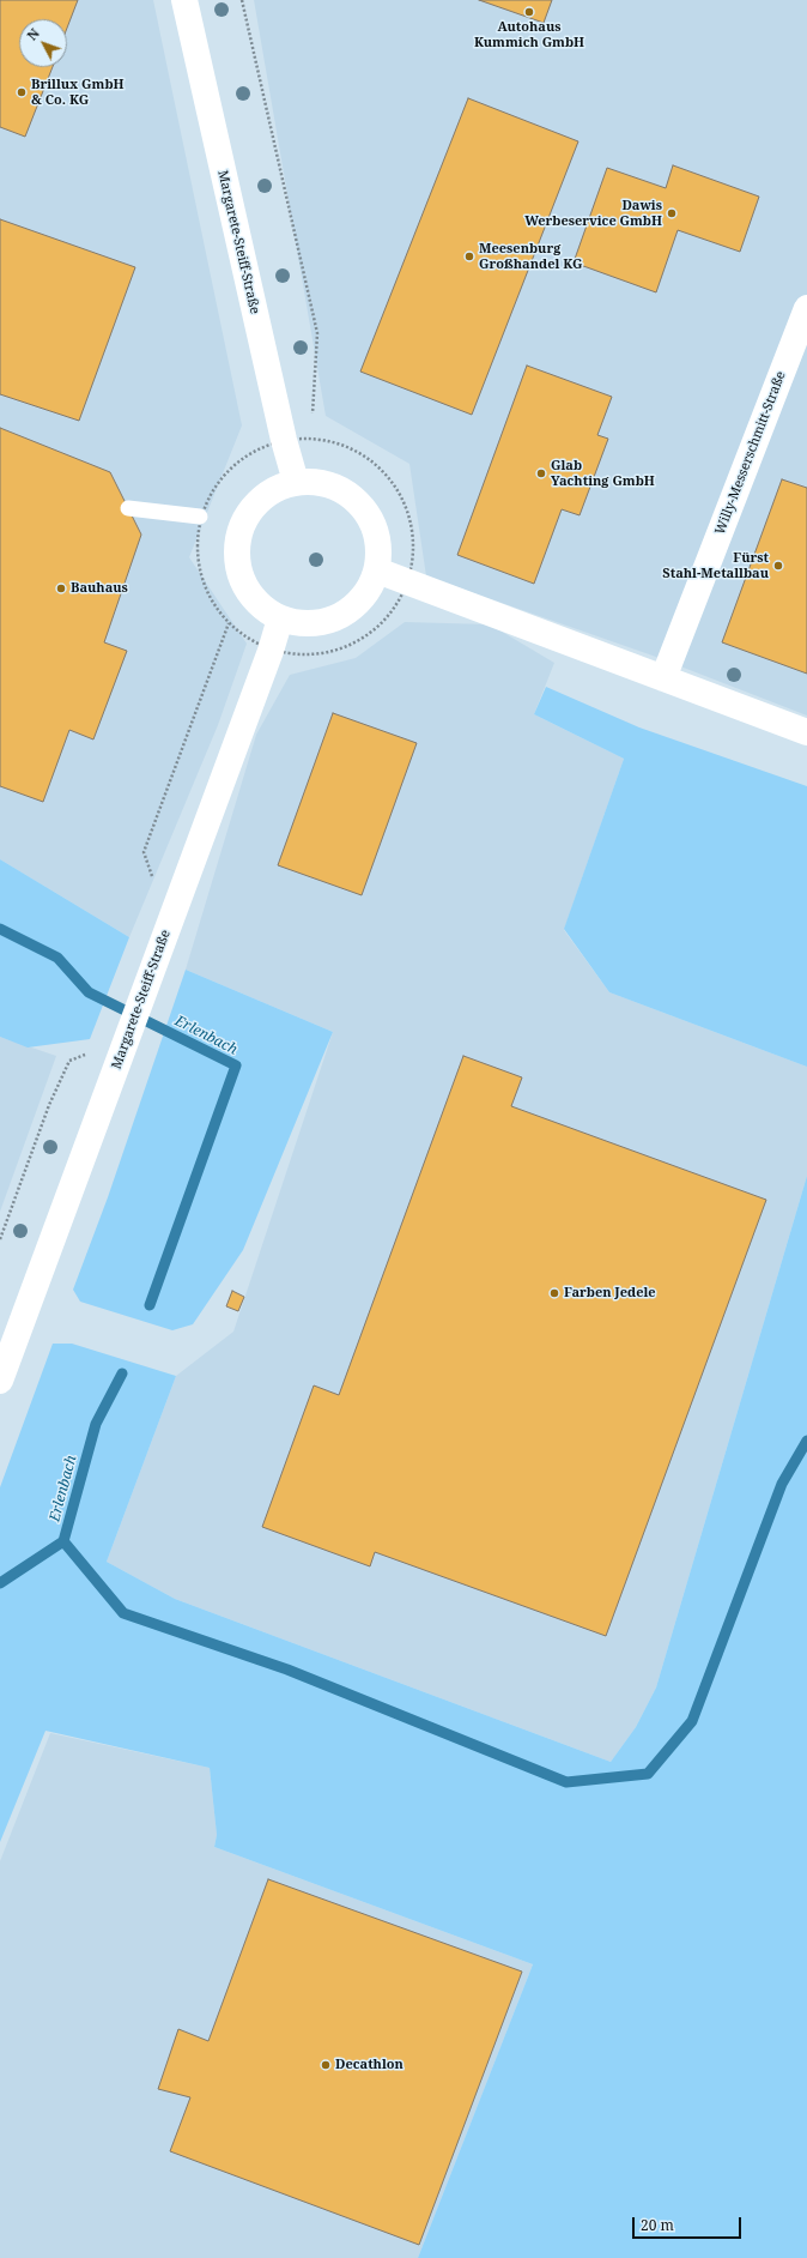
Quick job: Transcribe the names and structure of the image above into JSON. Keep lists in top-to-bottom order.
{
  "streets": {
    "street": ["Margarete-Steiff-Straße", "Willy-Messerschmitt-Straße"]
  },
  "water": ["Erlenbach"],
  "places": [
    "Autohaus Kummich GmbH",
    "Brillux GmbH & Co. KG",
    "Dawis Werbeservice GmbH",
    "Meesenburg Großhandel KG",
    "Glab Yachting GmbH",
    "Fürst Stahl-Metallbau",
    "Bauhaus",
    "Farben Jedele",
    "Decathlon"
  ],
  "scale_bar": "20 m",
  "north": "top left"
}
